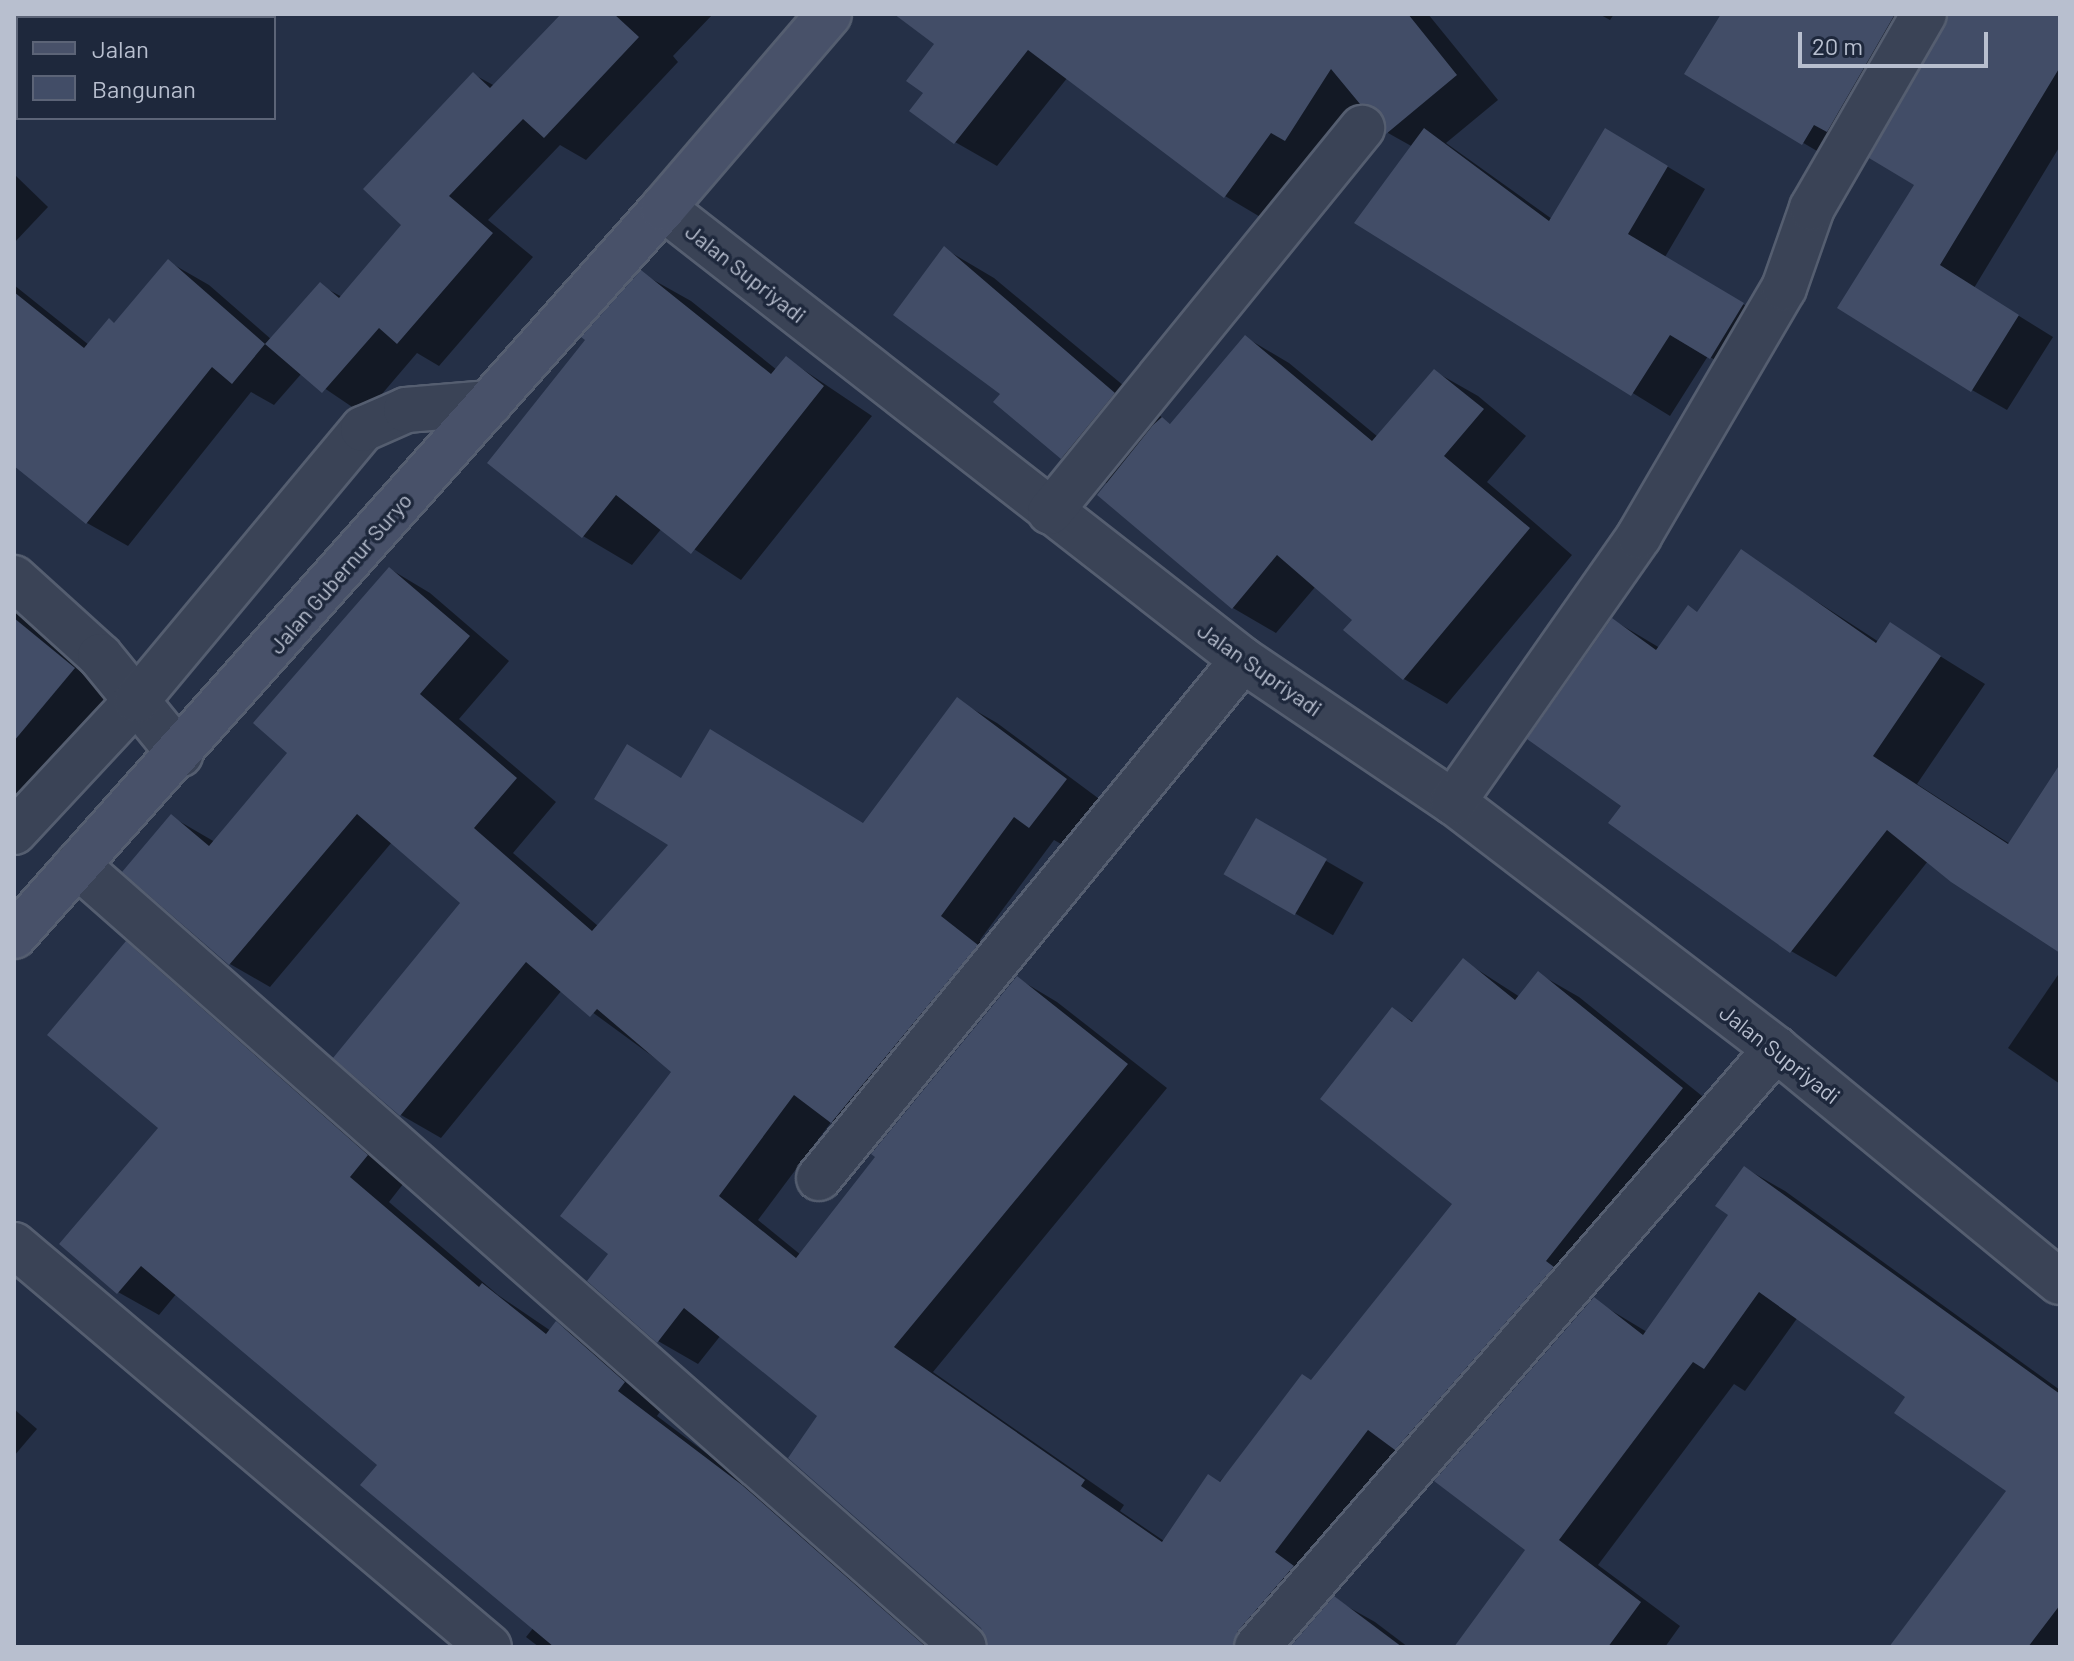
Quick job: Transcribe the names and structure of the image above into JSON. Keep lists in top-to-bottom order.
{
  "streets": {
    "main road": ["Jalan Supriyadi", "Jalan Gubernur Suryo"]
  },
  "crossings": [
    ["Jalan Supriyadi", "Jalan Gubernur Suryo"]
  ],
  "legend": ["Jalan", "Bangunan"],
  "scale_bar": "20 m"
}
